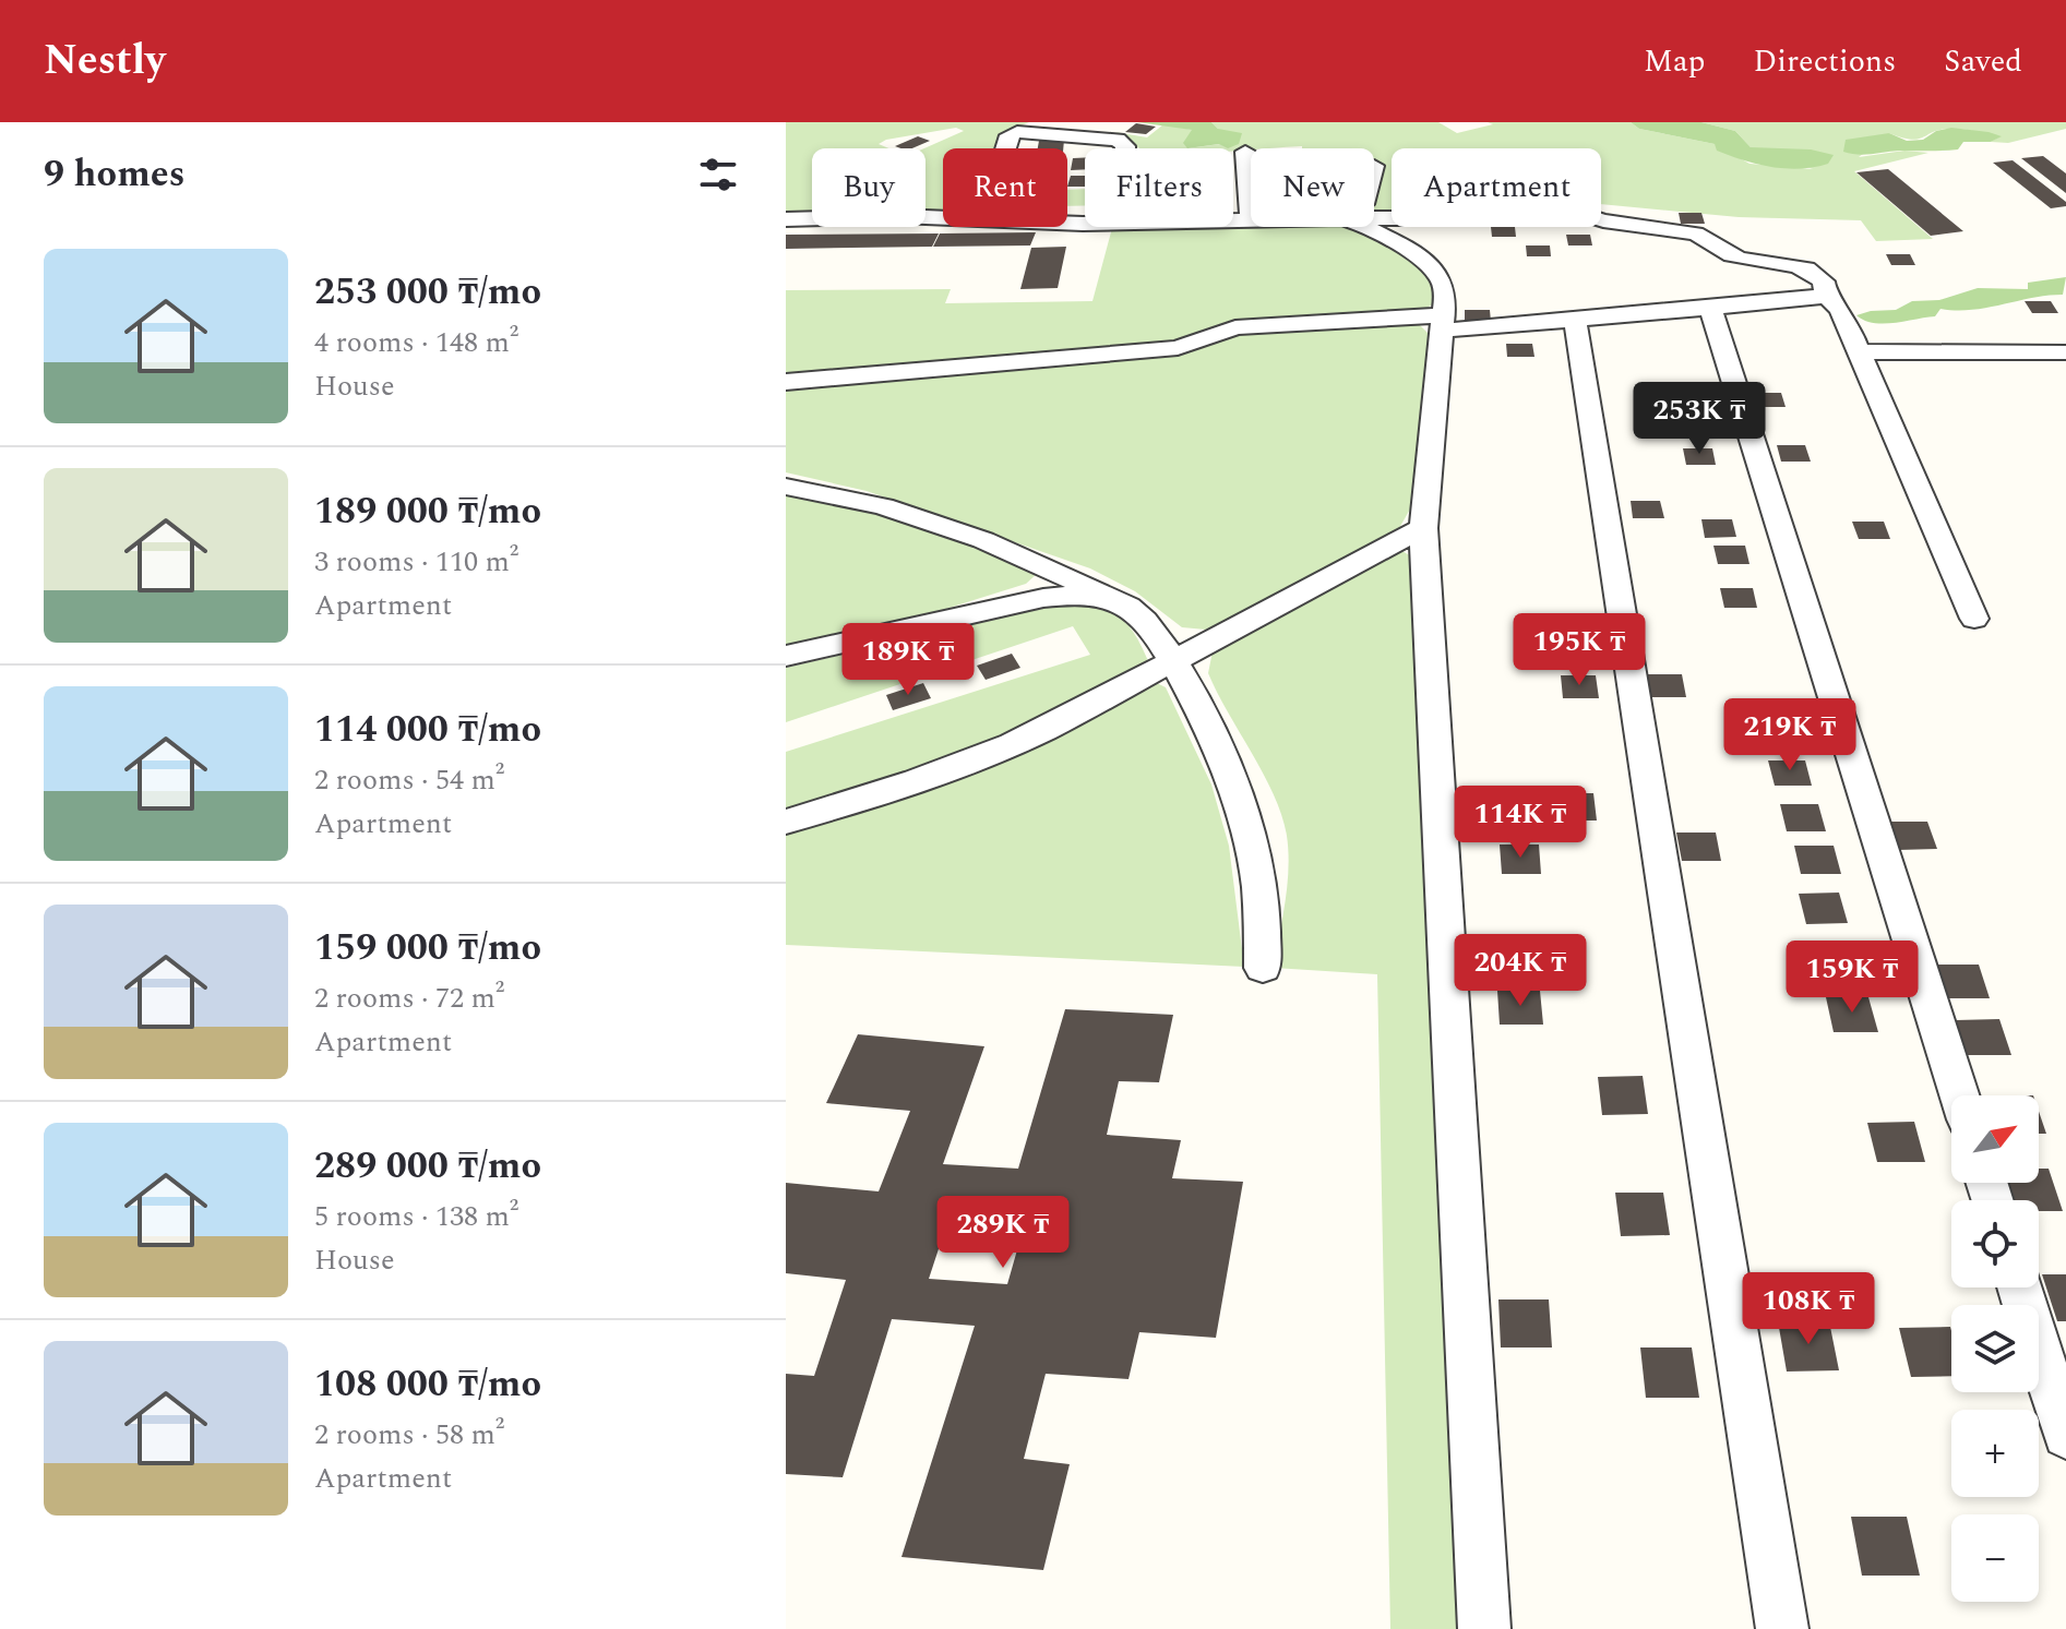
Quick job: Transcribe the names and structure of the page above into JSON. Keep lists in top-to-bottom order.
{
  "north": "top right",
  "page": {
    "header": "Nestly",
    "nav": ["Map", "Directions", "Saved"],
    "heading": "9 homes",
    "chip": [
      "Buy",
      "Rent",
      "Filters",
      "New",
      "Apartment"
    ],
    "list": [
      {
        "name": "253 000 ₸/mo",
        "note": "4 rooms · 148 m² · House"
      },
      {
        "name": "189 000 ₸/mo",
        "note": "3 rooms · 110 m² · Apartment"
      },
      {
        "name": "114 000 ₸/mo",
        "note": "2 rooms · 54 m² · Apartment"
      },
      {
        "name": "159 000 ₸/mo",
        "note": "2 rooms · 72 m² · Apartment"
      },
      {
        "name": "289 000 ₸/mo",
        "note": "5 rooms · 138 m² · House"
      },
      {
        "name": "108 000 ₸/mo",
        "note": "2 rooms · 58 m² · Apartment"
      }
    ],
    "price": [
      "253K ₸",
      "195K ₸",
      "189K ₸",
      "219K ₸",
      "114K ₸",
      "204K ₸",
      "159K ₸",
      "289K ₸",
      "108K ₸"
    ],
    "map_buttons": ["+", "−"]
  }
}
